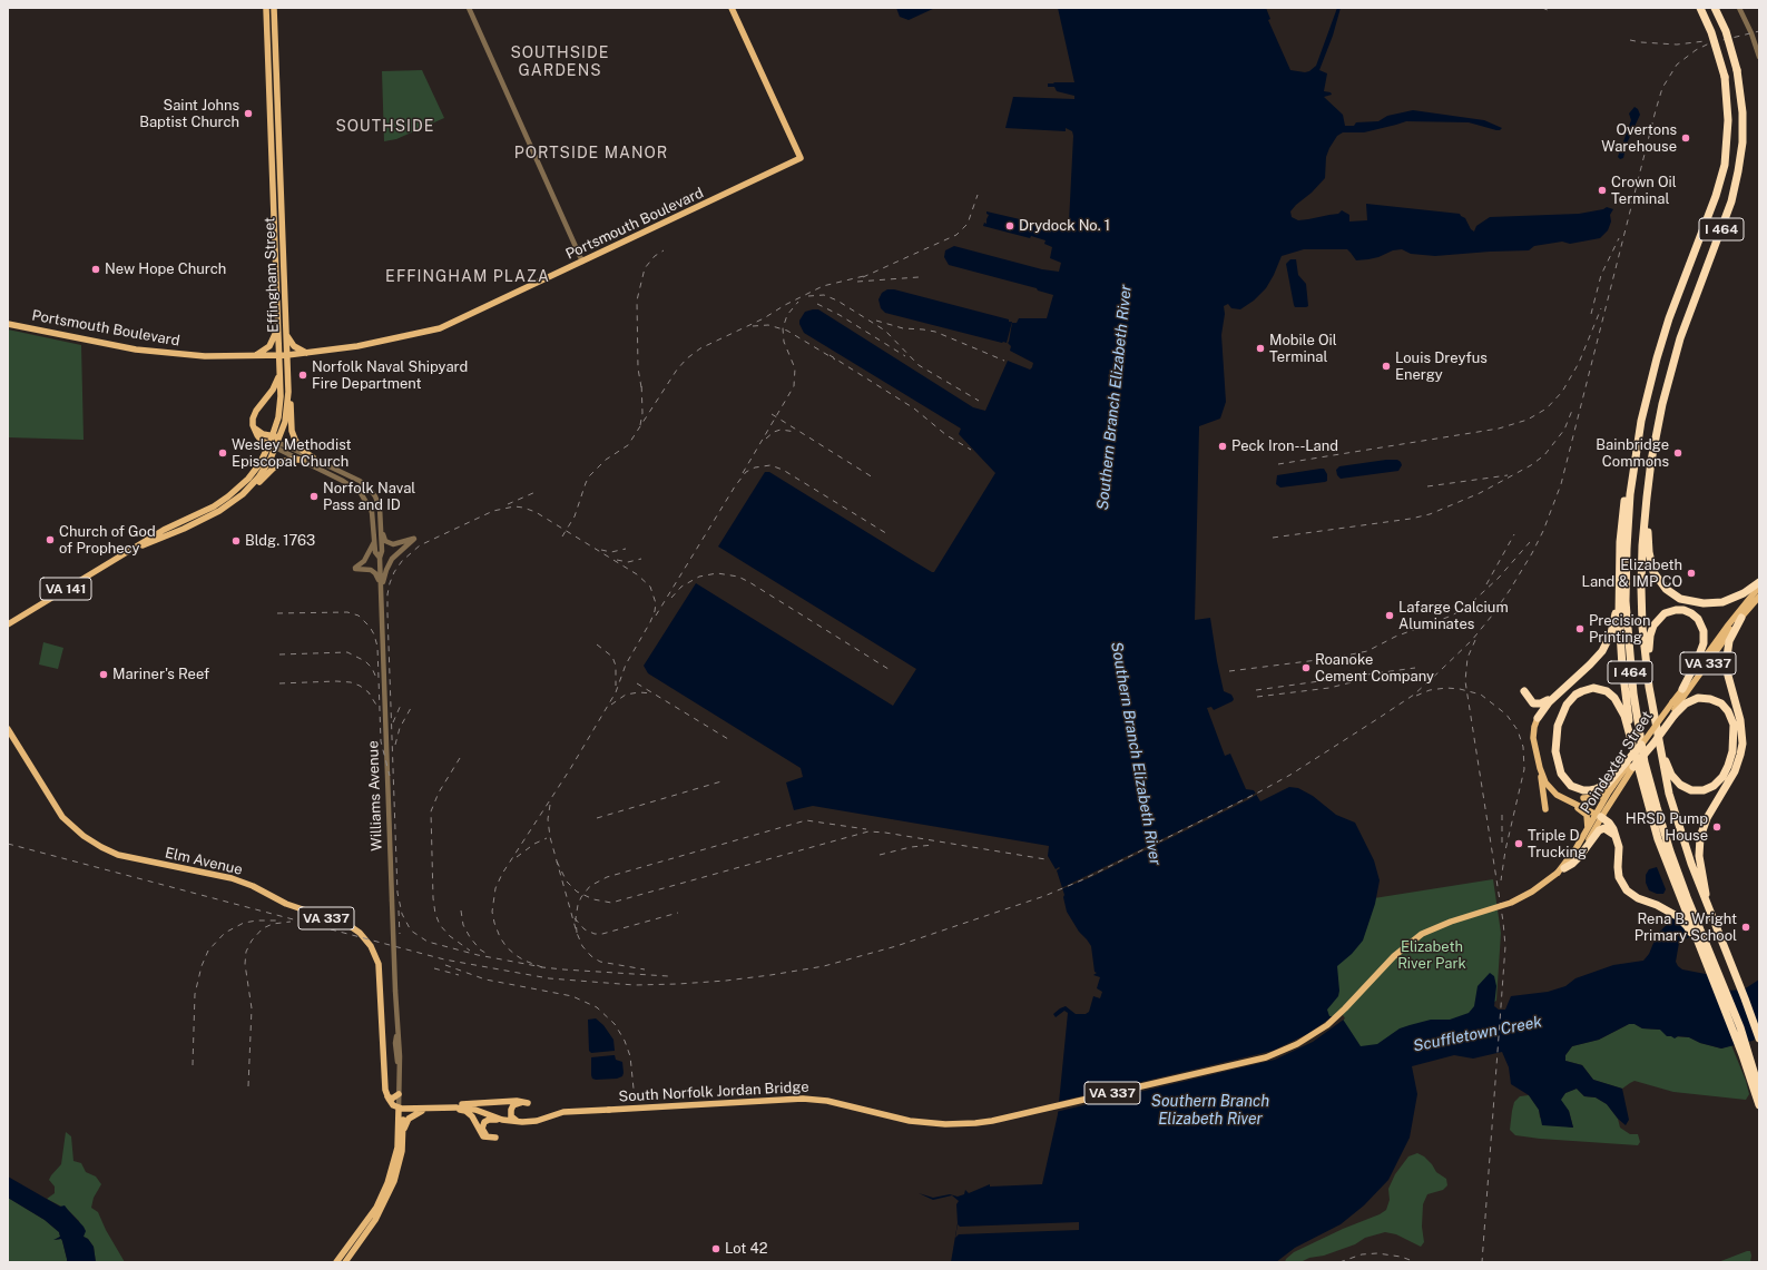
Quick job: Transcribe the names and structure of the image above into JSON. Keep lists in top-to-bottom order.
{
  "streets": {
    "highway": ["I 464"],
    "main road": [
      "Portsmouth Boulevard",
      "Effingham Street",
      "VA 141",
      "VA 337",
      "Poindexter Street",
      "Elm Avenue",
      "South Norfolk Jordan Bridge"
    ],
    "street": ["Williams Avenue"]
  },
  "crossings": [
    ["Portsmouth Boulevard", "Effingham Street"],
    ["Effingham Street", "VA 141"],
    ["Effingham Street", "Williams Avenue"],
    ["VA 337", "South Norfolk Jordan Bridge"],
    ["Poindexter Street", "South Norfolk Jordan Bridge"]
  ],
  "districts": [
    "SOUTHSIDE GARDENS",
    "SOUTHSIDE",
    "PORTSIDE MANOR",
    "EFFINGHAM PLAZA"
  ],
  "water": ["Southern Branch Elizabeth River", "Scuffletown Creek"],
  "parks": ["Elizabeth River Park"],
  "places": [
    "Saint Johns Baptist Church",
    "Overtons Warehouse",
    "Crown Oil Terminal",
    "Drydock No. 1",
    "New Hope Church",
    "Mobile Oil Terminal",
    "Louis Dreyfus Energy",
    "Norfolk Naval Shipyard Fire Department",
    "Peck Iron--Land",
    "Wesley Methodist Episcopal Church",
    "Bainbridge Commons",
    "Norfolk Naval Pass and ID",
    "Church of God of Prophecy",
    "Bldg. 1763",
    "Elizabeth Land & IMP CO",
    "Lafarge Calcium Aluminates",
    "Precision Printing",
    "Roanoke Cement Company",
    "Mariner's Reef",
    "HRSD Pump House",
    "Triple D Trucking",
    "Rena B. Wright Primary School",
    "Lot 42"
  ]
}
